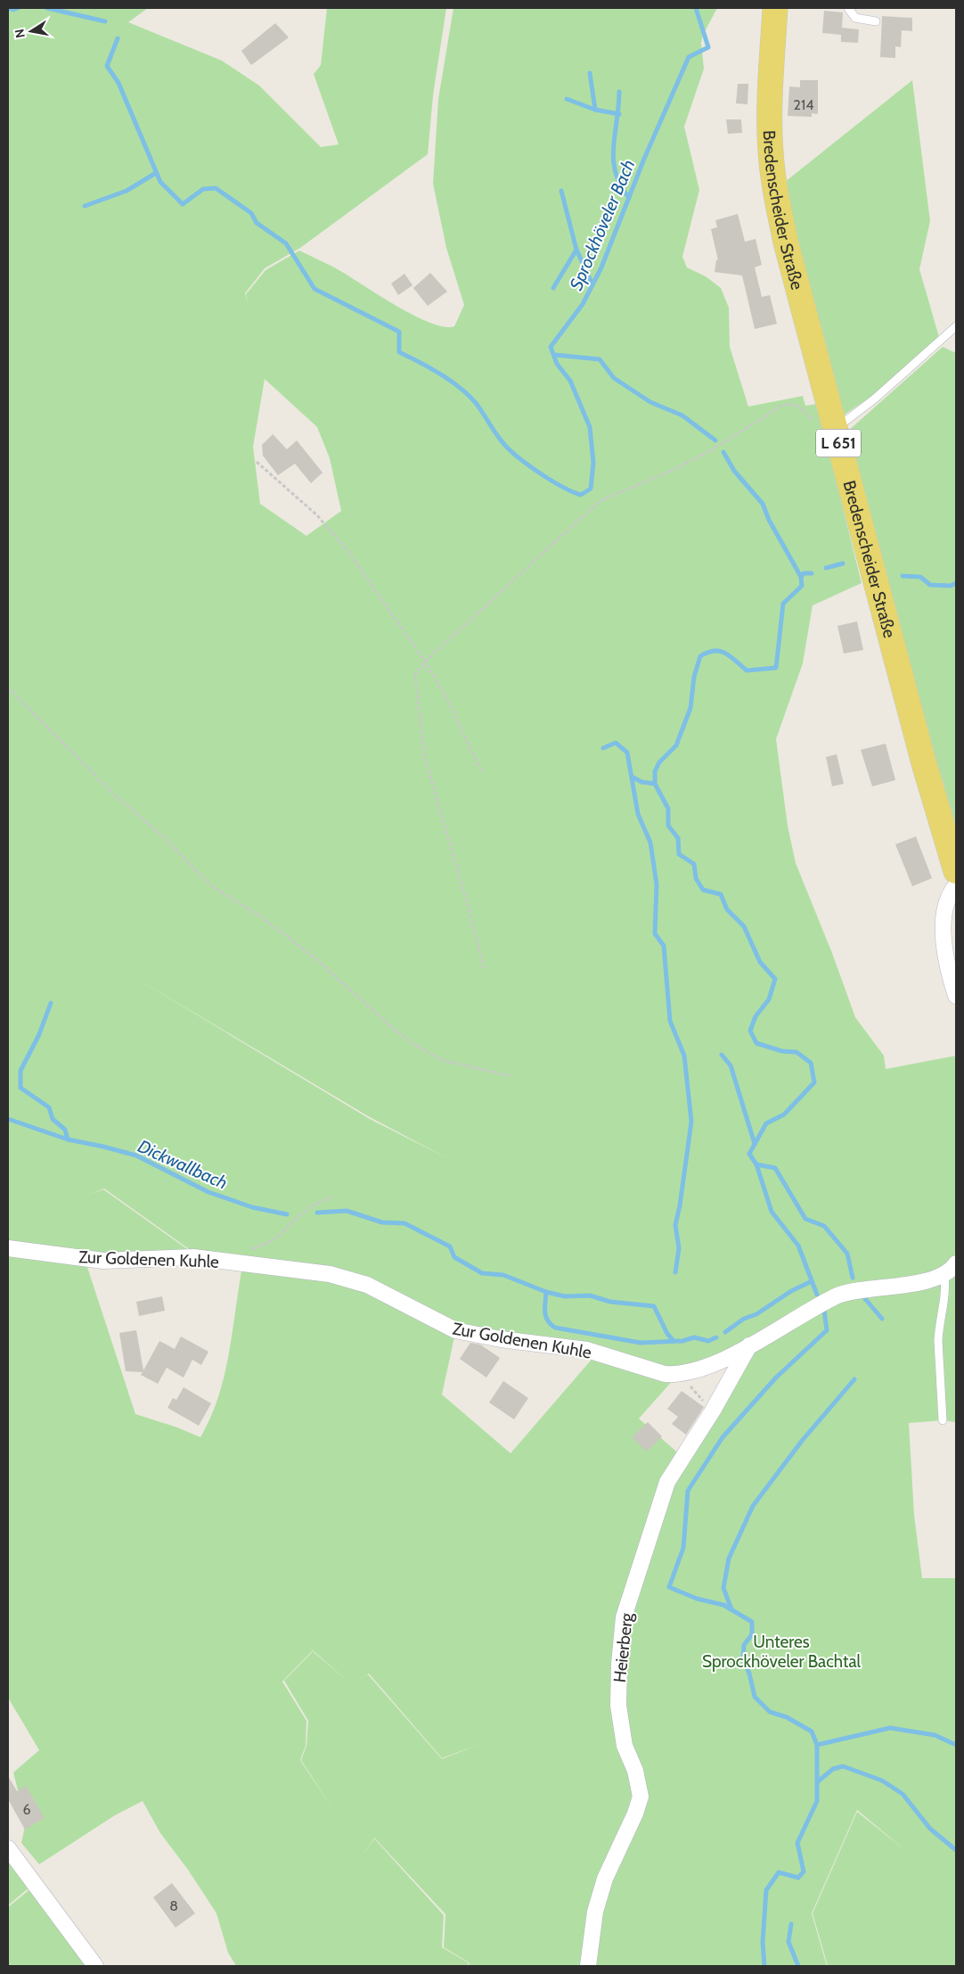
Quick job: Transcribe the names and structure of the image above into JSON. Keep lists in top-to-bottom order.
{
  "streets": {
    "main road": ["Bredenscheider Straße", "L 651"],
    "street": ["Zur Goldenen Kuhle", "Heierberg"]
  },
  "crossings": [
    ["Zur Goldenen Kuhle", "Heierberg"]
  ],
  "water": ["Sprockhöveler Bach", "Dickwallbach"],
  "parks": ["Unteres Sprockhöveler Bachtal"],
  "house_numbers": ["214", "6", "8"],
  "north": "left"
}
